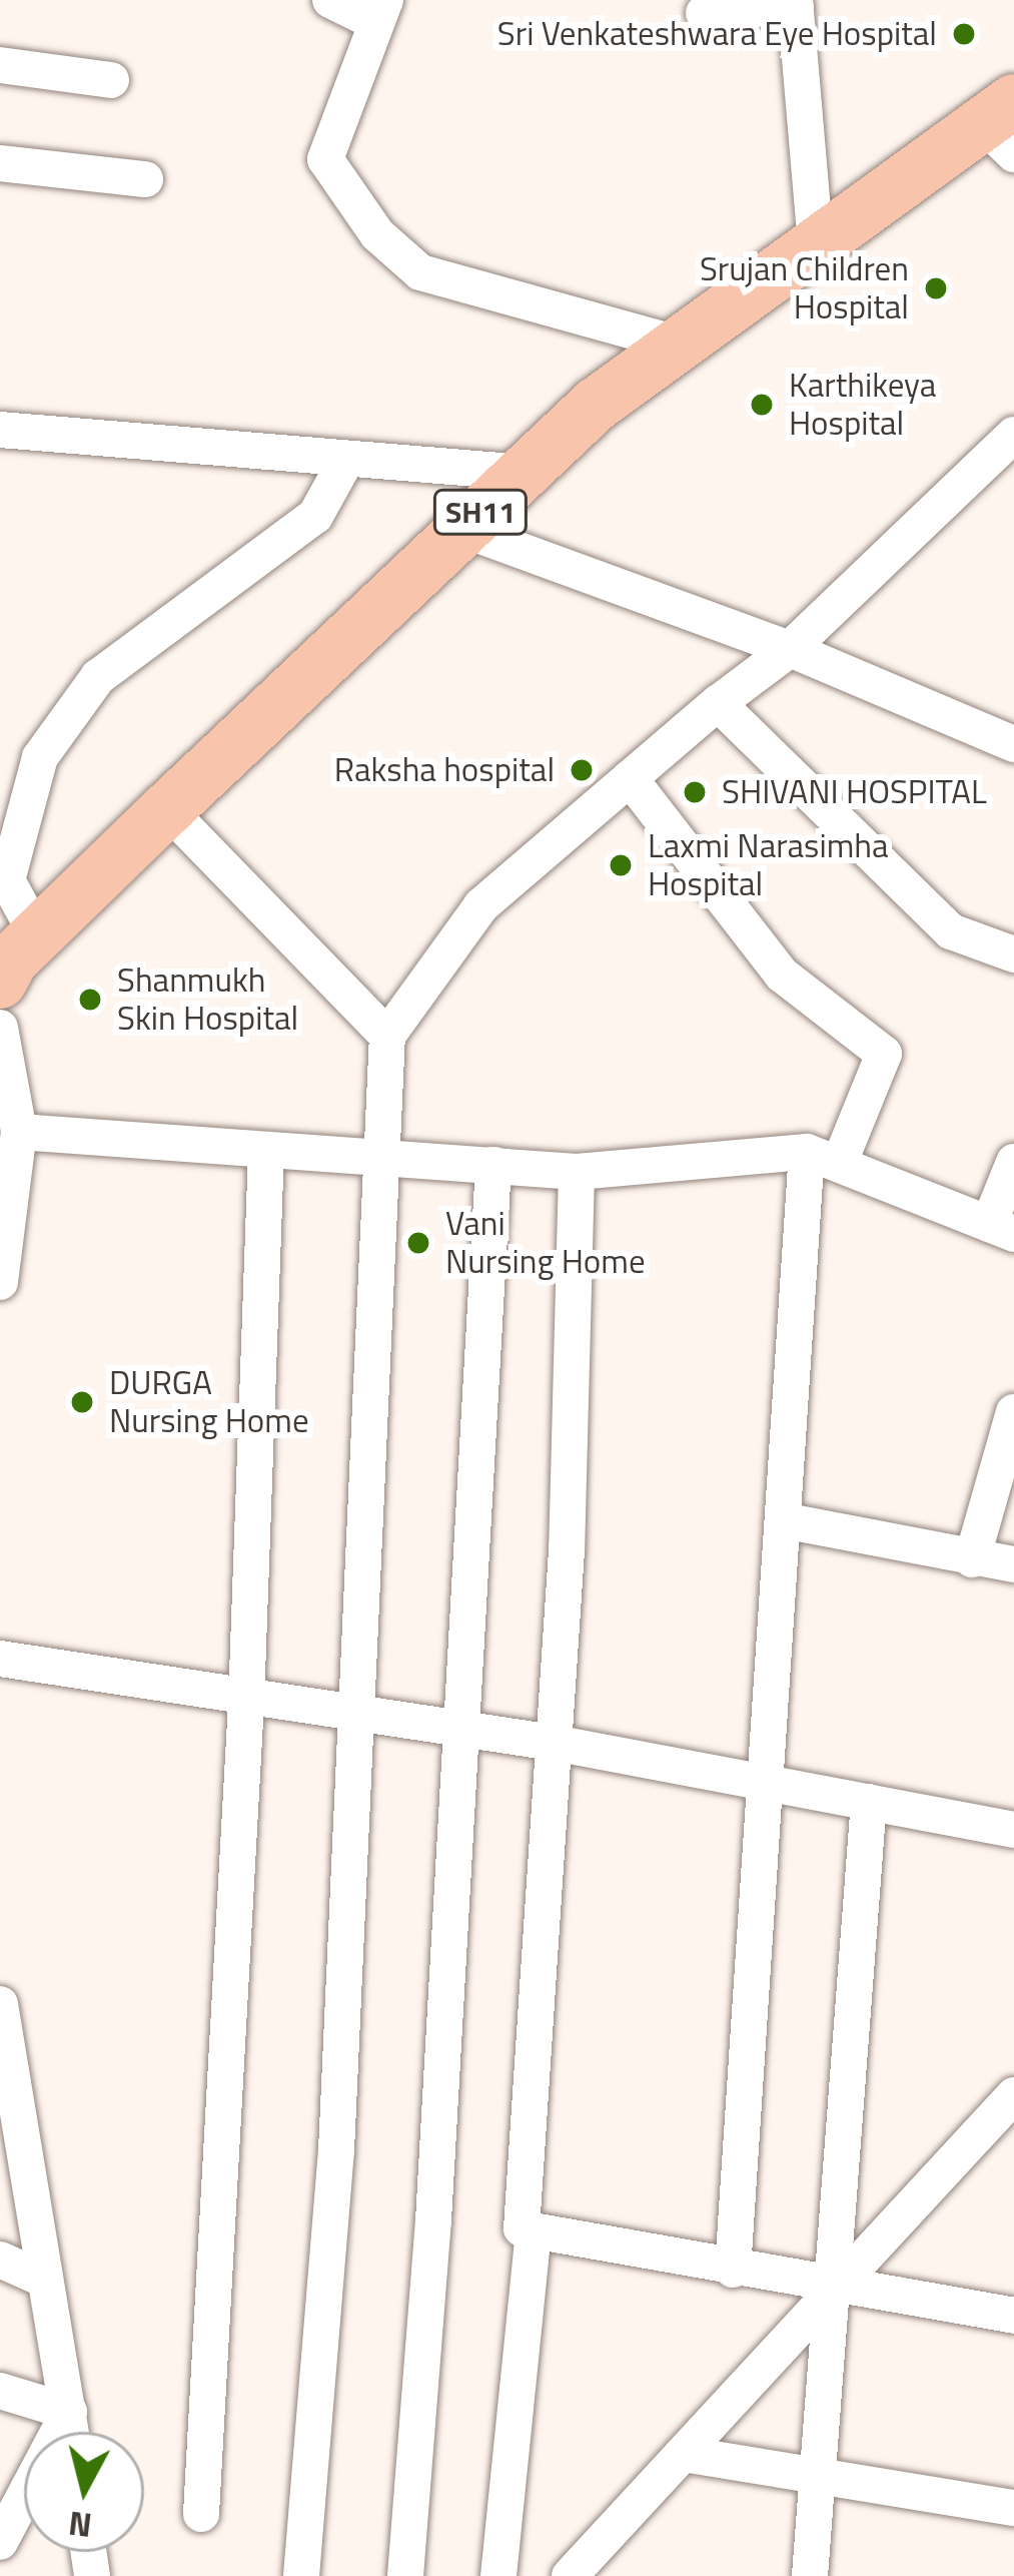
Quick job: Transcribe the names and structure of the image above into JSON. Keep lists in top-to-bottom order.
{
  "streets": {
    "main road": ["SH11"]
  },
  "places": [
    "Sri Venkateshwara Eye Hospital",
    "Srujan Children Hospital",
    "Karthikeya Hospital",
    "Raksha hospital",
    "SHIVANI HOSPITAL",
    "Laxmi Narasimha Hospital",
    "Shanmukh Skin Hospital",
    "Vani Nursing Home",
    "DURGA Nursing Home"
  ],
  "north": "bottom"
}
